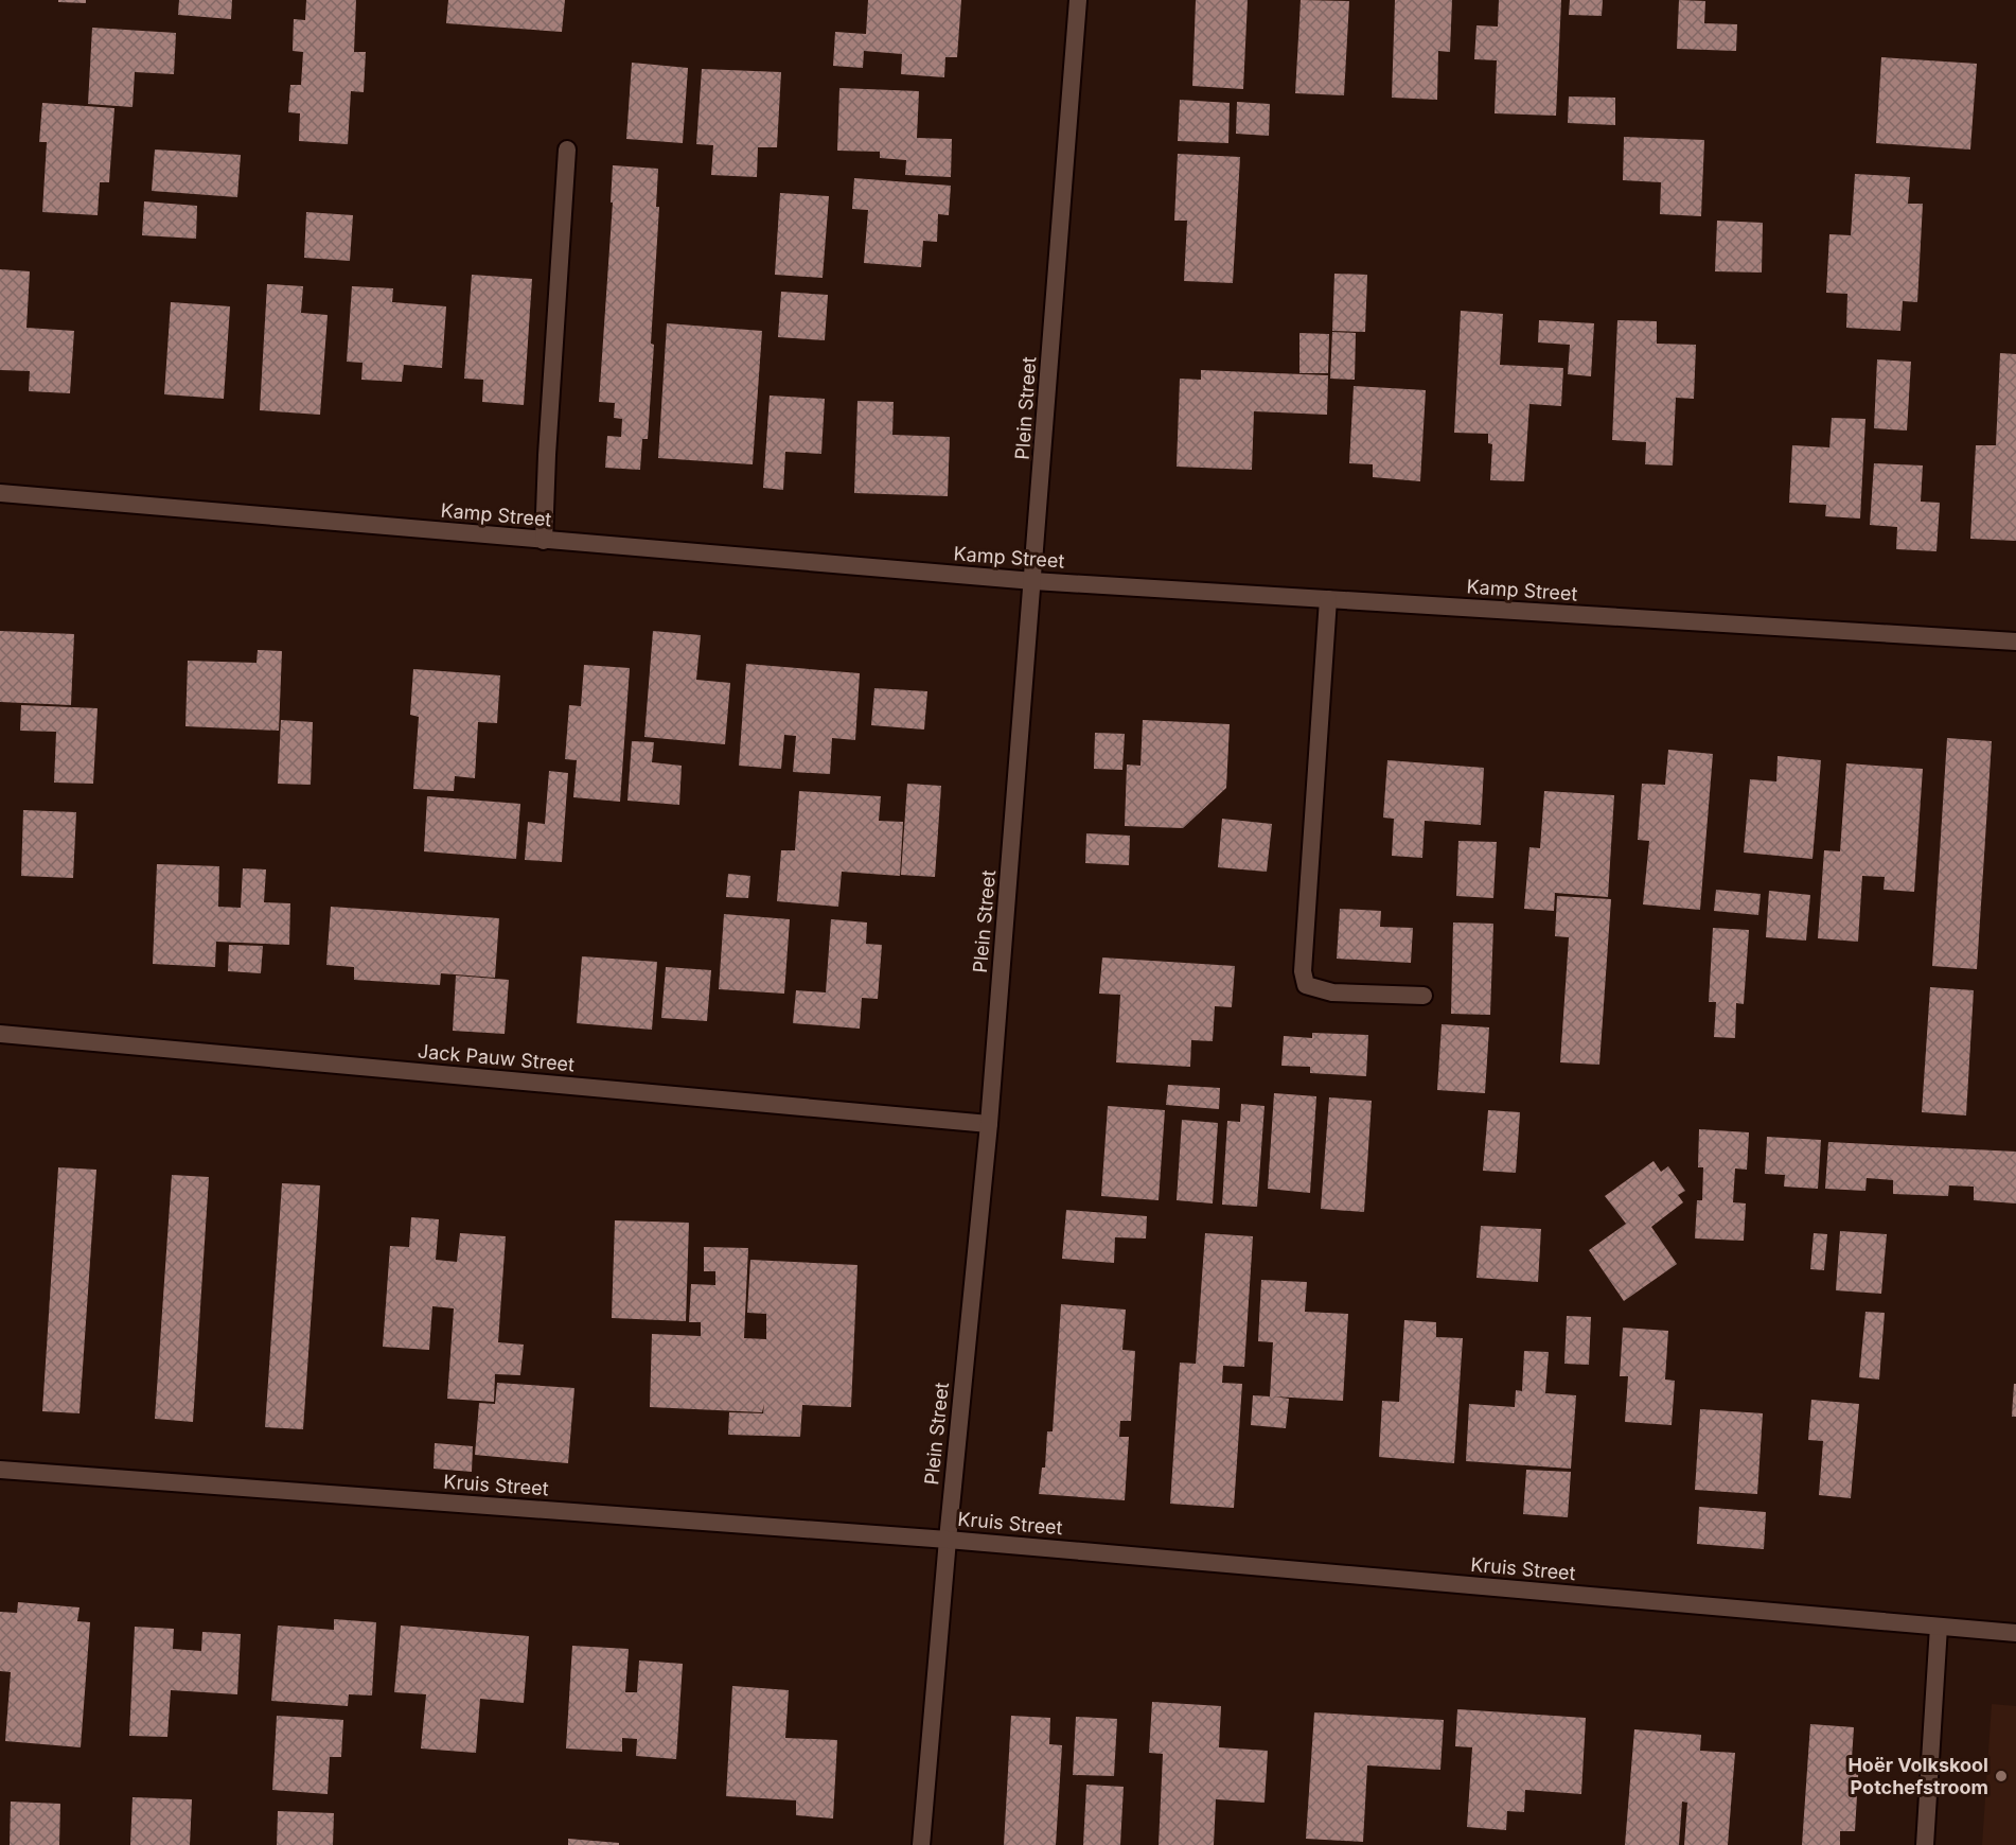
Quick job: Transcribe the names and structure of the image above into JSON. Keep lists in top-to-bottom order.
{
  "streets": {
    "street": [
      "Plein Street",
      "Kamp Street",
      "Jack Pauw Street",
      "Kruis Street"
    ]
  },
  "crossings": [
    ["Plein Street", "Kamp Street"],
    ["Plein Street", "Jack Pauw Street"],
    ["Plein Street", "Kruis Street"]
  ],
  "places": ["Hoër Volkskool Potchefstroom"]
}
